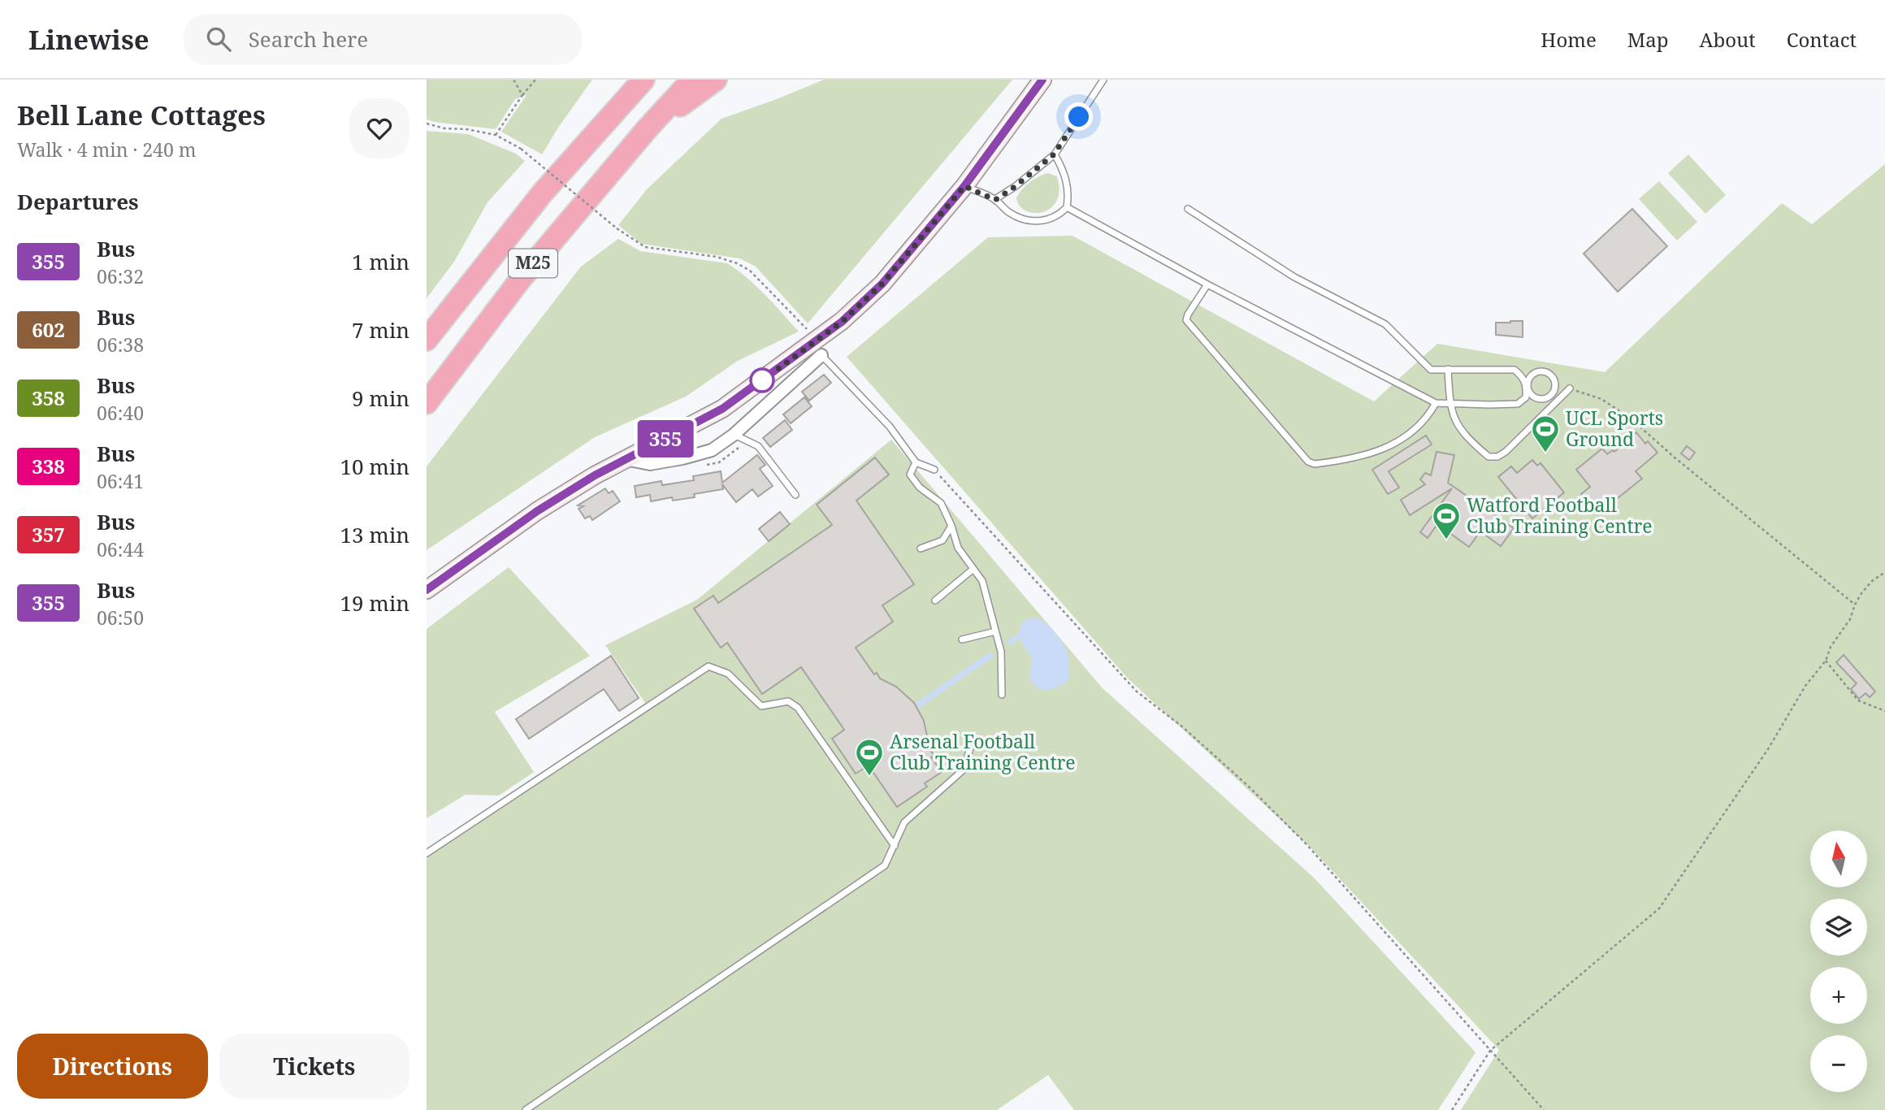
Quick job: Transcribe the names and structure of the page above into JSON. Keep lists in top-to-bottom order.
{
  "streets": {
    "highway": ["M25"]
  },
  "places": {
    "sports": ["UCL Sports Ground", "Watford Football Club Training Centre", "Arsenal Football Club Training Centre"]
  },
  "lines": ["bus line 355"],
  "north": "top",
  "page": {
    "header": "Linewise",
    "search": "Search here",
    "nav": [
      "Home",
      "Map",
      "About",
      "Contact"
    ],
    "heading": [
      ["Bell Lane Cottages", "Walk · 4 min · 240 m"],
      "Departures"
    ],
    "on_map": "355",
    "list": [
      {
        "mark": "355",
        "name": "Bus",
        "note": "06:32",
        "value": "1 min"
      },
      {
        "mark": "602",
        "name": "Bus",
        "note": "06:38",
        "value": "7 min"
      },
      {
        "mark": "358",
        "name": "Bus",
        "note": "06:40",
        "value": "9 min"
      },
      {
        "mark": "338",
        "name": "Bus",
        "note": "06:41",
        "value": "10 min"
      },
      {
        "mark": "357",
        "name": "Bus",
        "note": "06:44",
        "value": "13 min"
      },
      {
        "mark": "355",
        "name": "Bus",
        "note": "06:50",
        "value": "19 min"
      }
    ],
    "map_buttons": ["+", "−"],
    "buttons": ["Directions", "Tickets"]
  }
}
